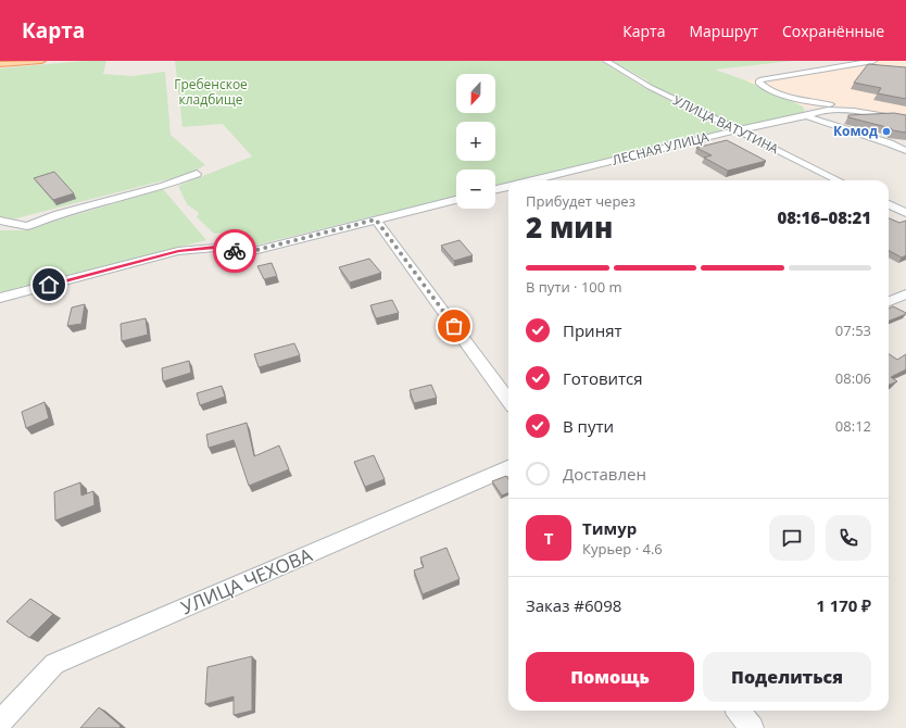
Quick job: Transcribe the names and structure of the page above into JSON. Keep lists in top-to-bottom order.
{
  "streets": {
    "street": ["УЛИЦА ВАТУТИНА", "ЛЕСНАЯ УЛИЦА", "УЛИЦА ЧЕХОВА"]
  },
  "crossings": [
    ["УЛИЦА ВАТУТИНА", "ЛЕСНАЯ УЛИЦА"]
  ],
  "parks": ["Гребенское кладбище"],
  "places": ["Комод"],
  "north": "bottom",
  "page": {
    "header": "Карта",
    "nav": ["Карта", "Маршрут", "Сохранённые"],
    "map_buttons": ["+", "−"],
    "heading": ["2 мин", "Прибудет через", "08:16–08:21"],
    "panel": [
      "Тимур",
      "Курьер · 4.6",
      "Заказ #6098",
      "1 170 ₽"
    ],
    "bar": "В пути · 100 m",
    "list": [
      ["Принят", "07:53"],
      ["Готовится", "08:06"],
      ["В пути", "08:12"],
      "Доставлен"
    ],
    "round": "Т",
    "buttons": ["Помощь", "Поделиться"]
  }
}
